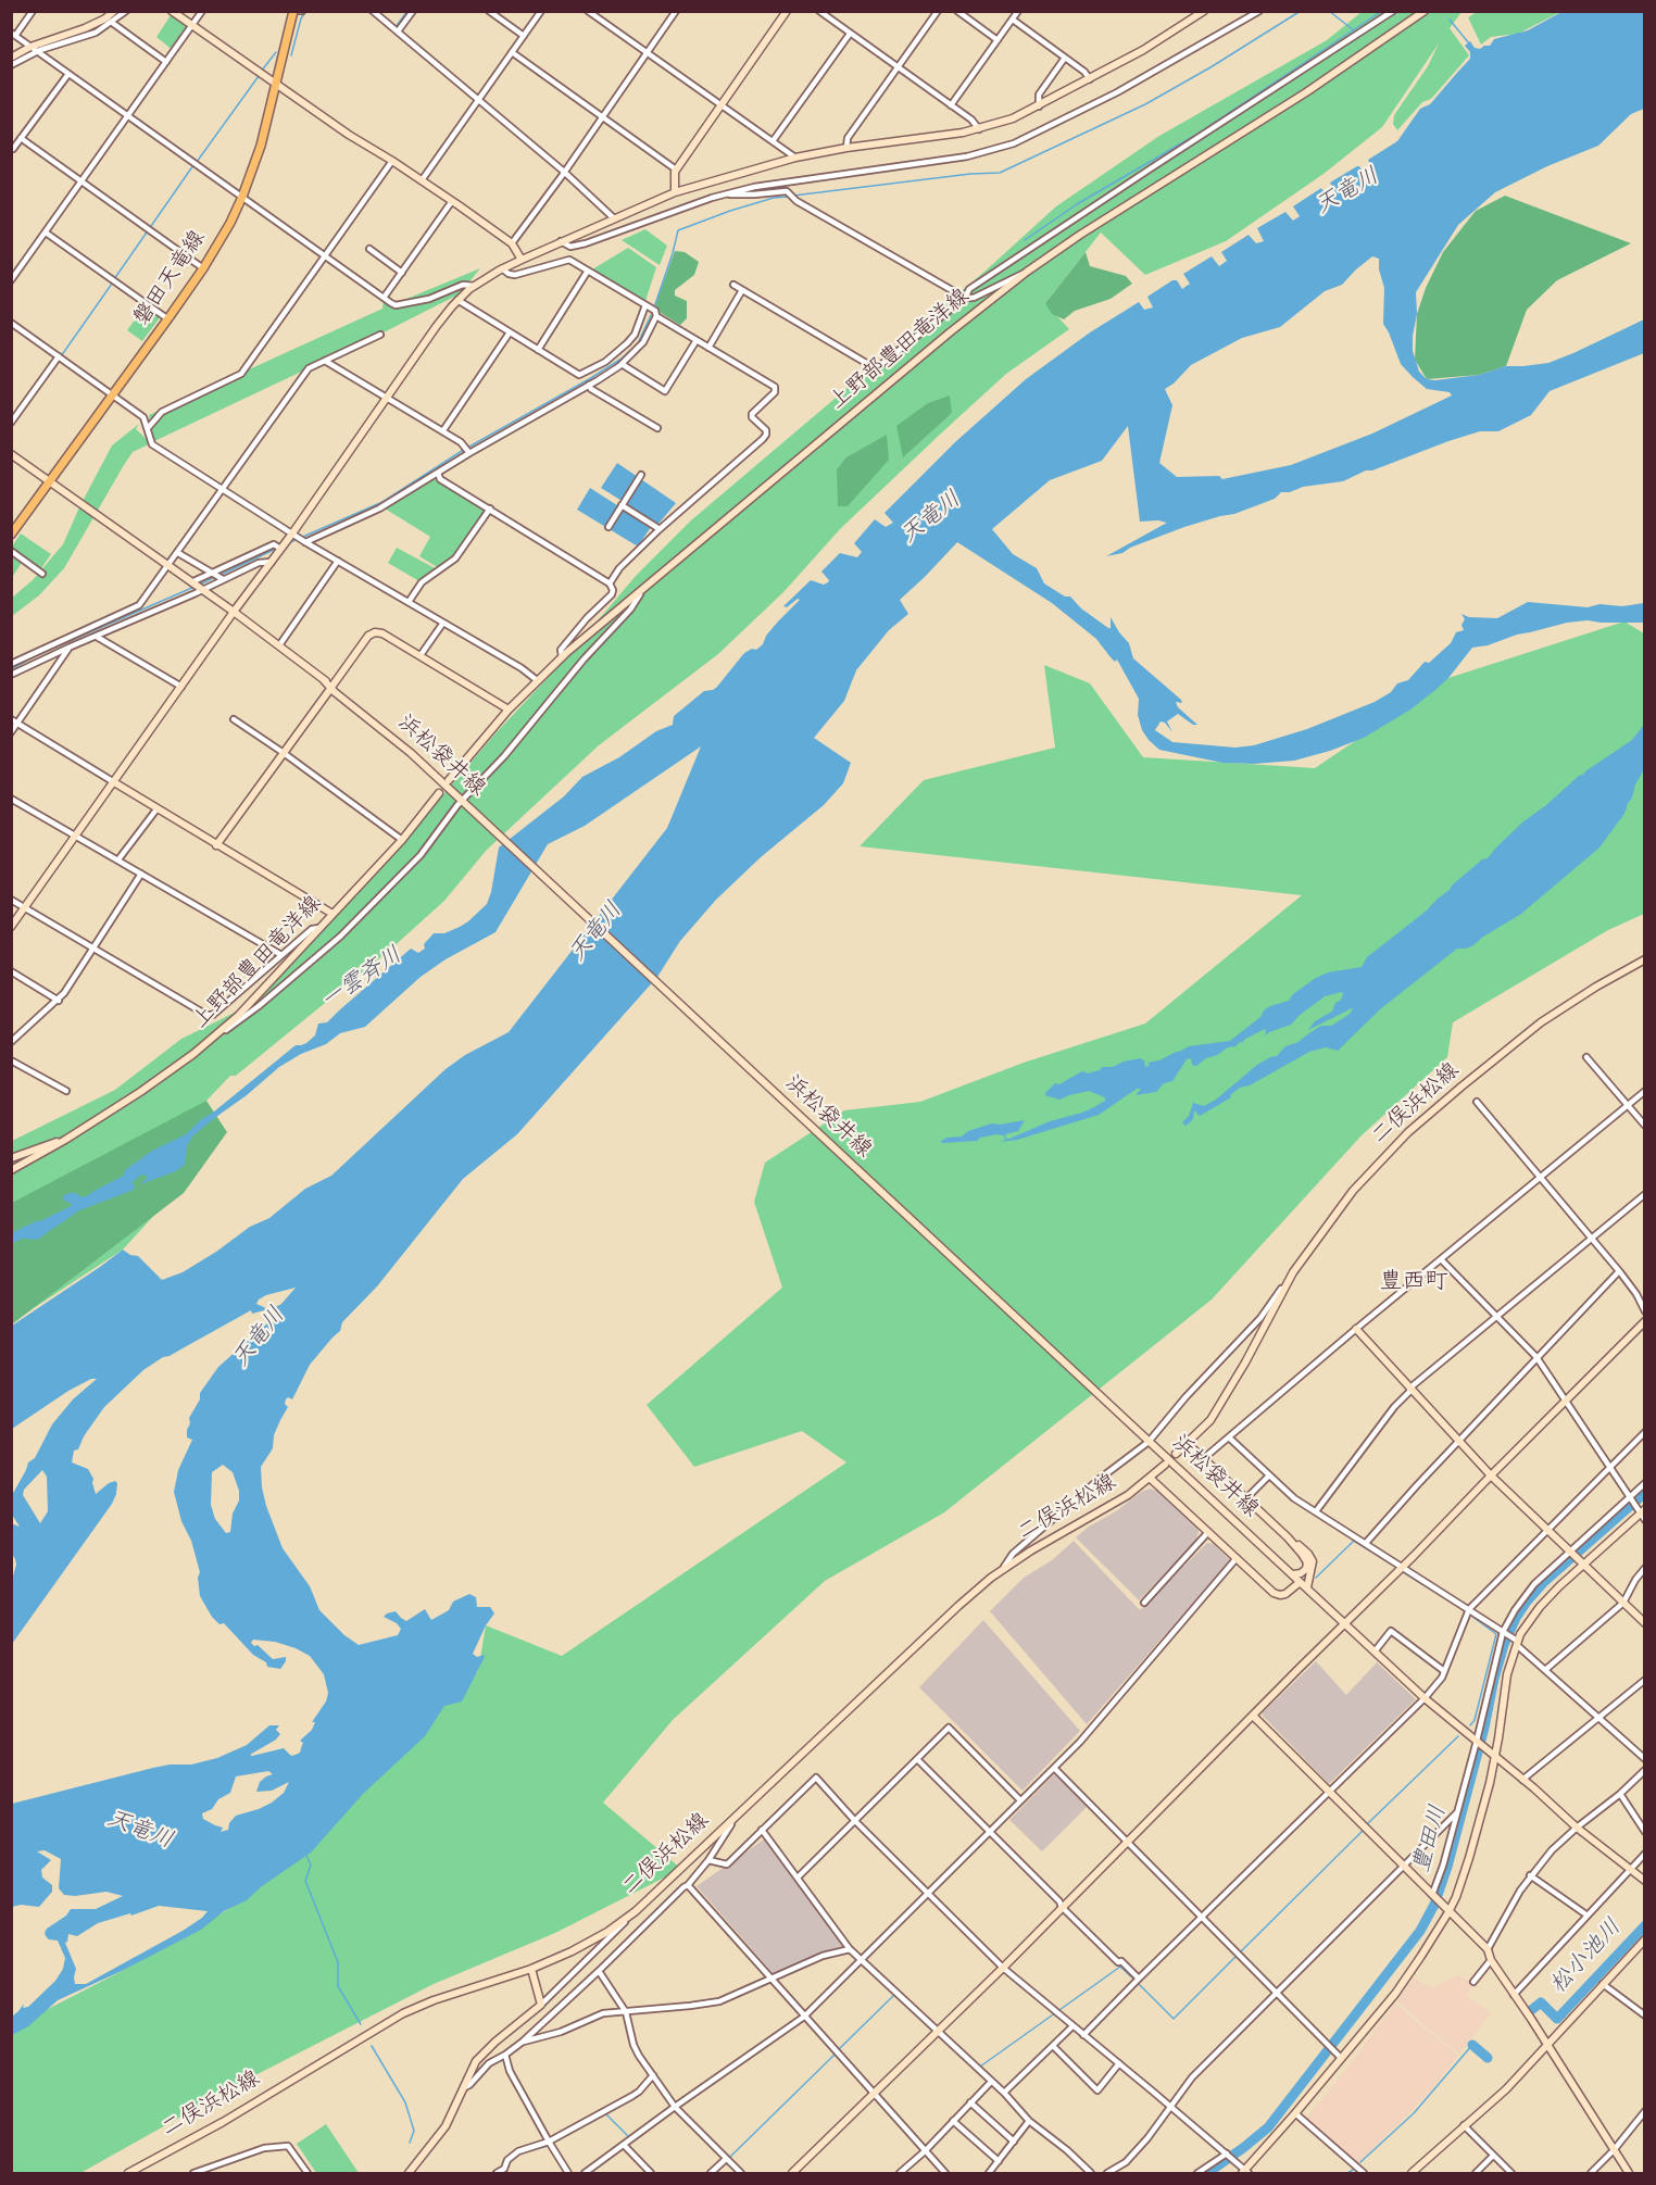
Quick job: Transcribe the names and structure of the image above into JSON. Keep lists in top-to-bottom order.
{
  "streets": {
    "main road": ["磐田天竜線"],
    "street": ["上野部豊田竜洋線", "浜松袋井線", "二俣浜松線"]
  },
  "crossings": [
    ["磐田天竜線", "浜松袋井線"]
  ],
  "districts": ["豊西町"],
  "water": [
    "天竜川",
    "一雲斉川",
    "豊田川",
    "松小池川"
  ]
}
